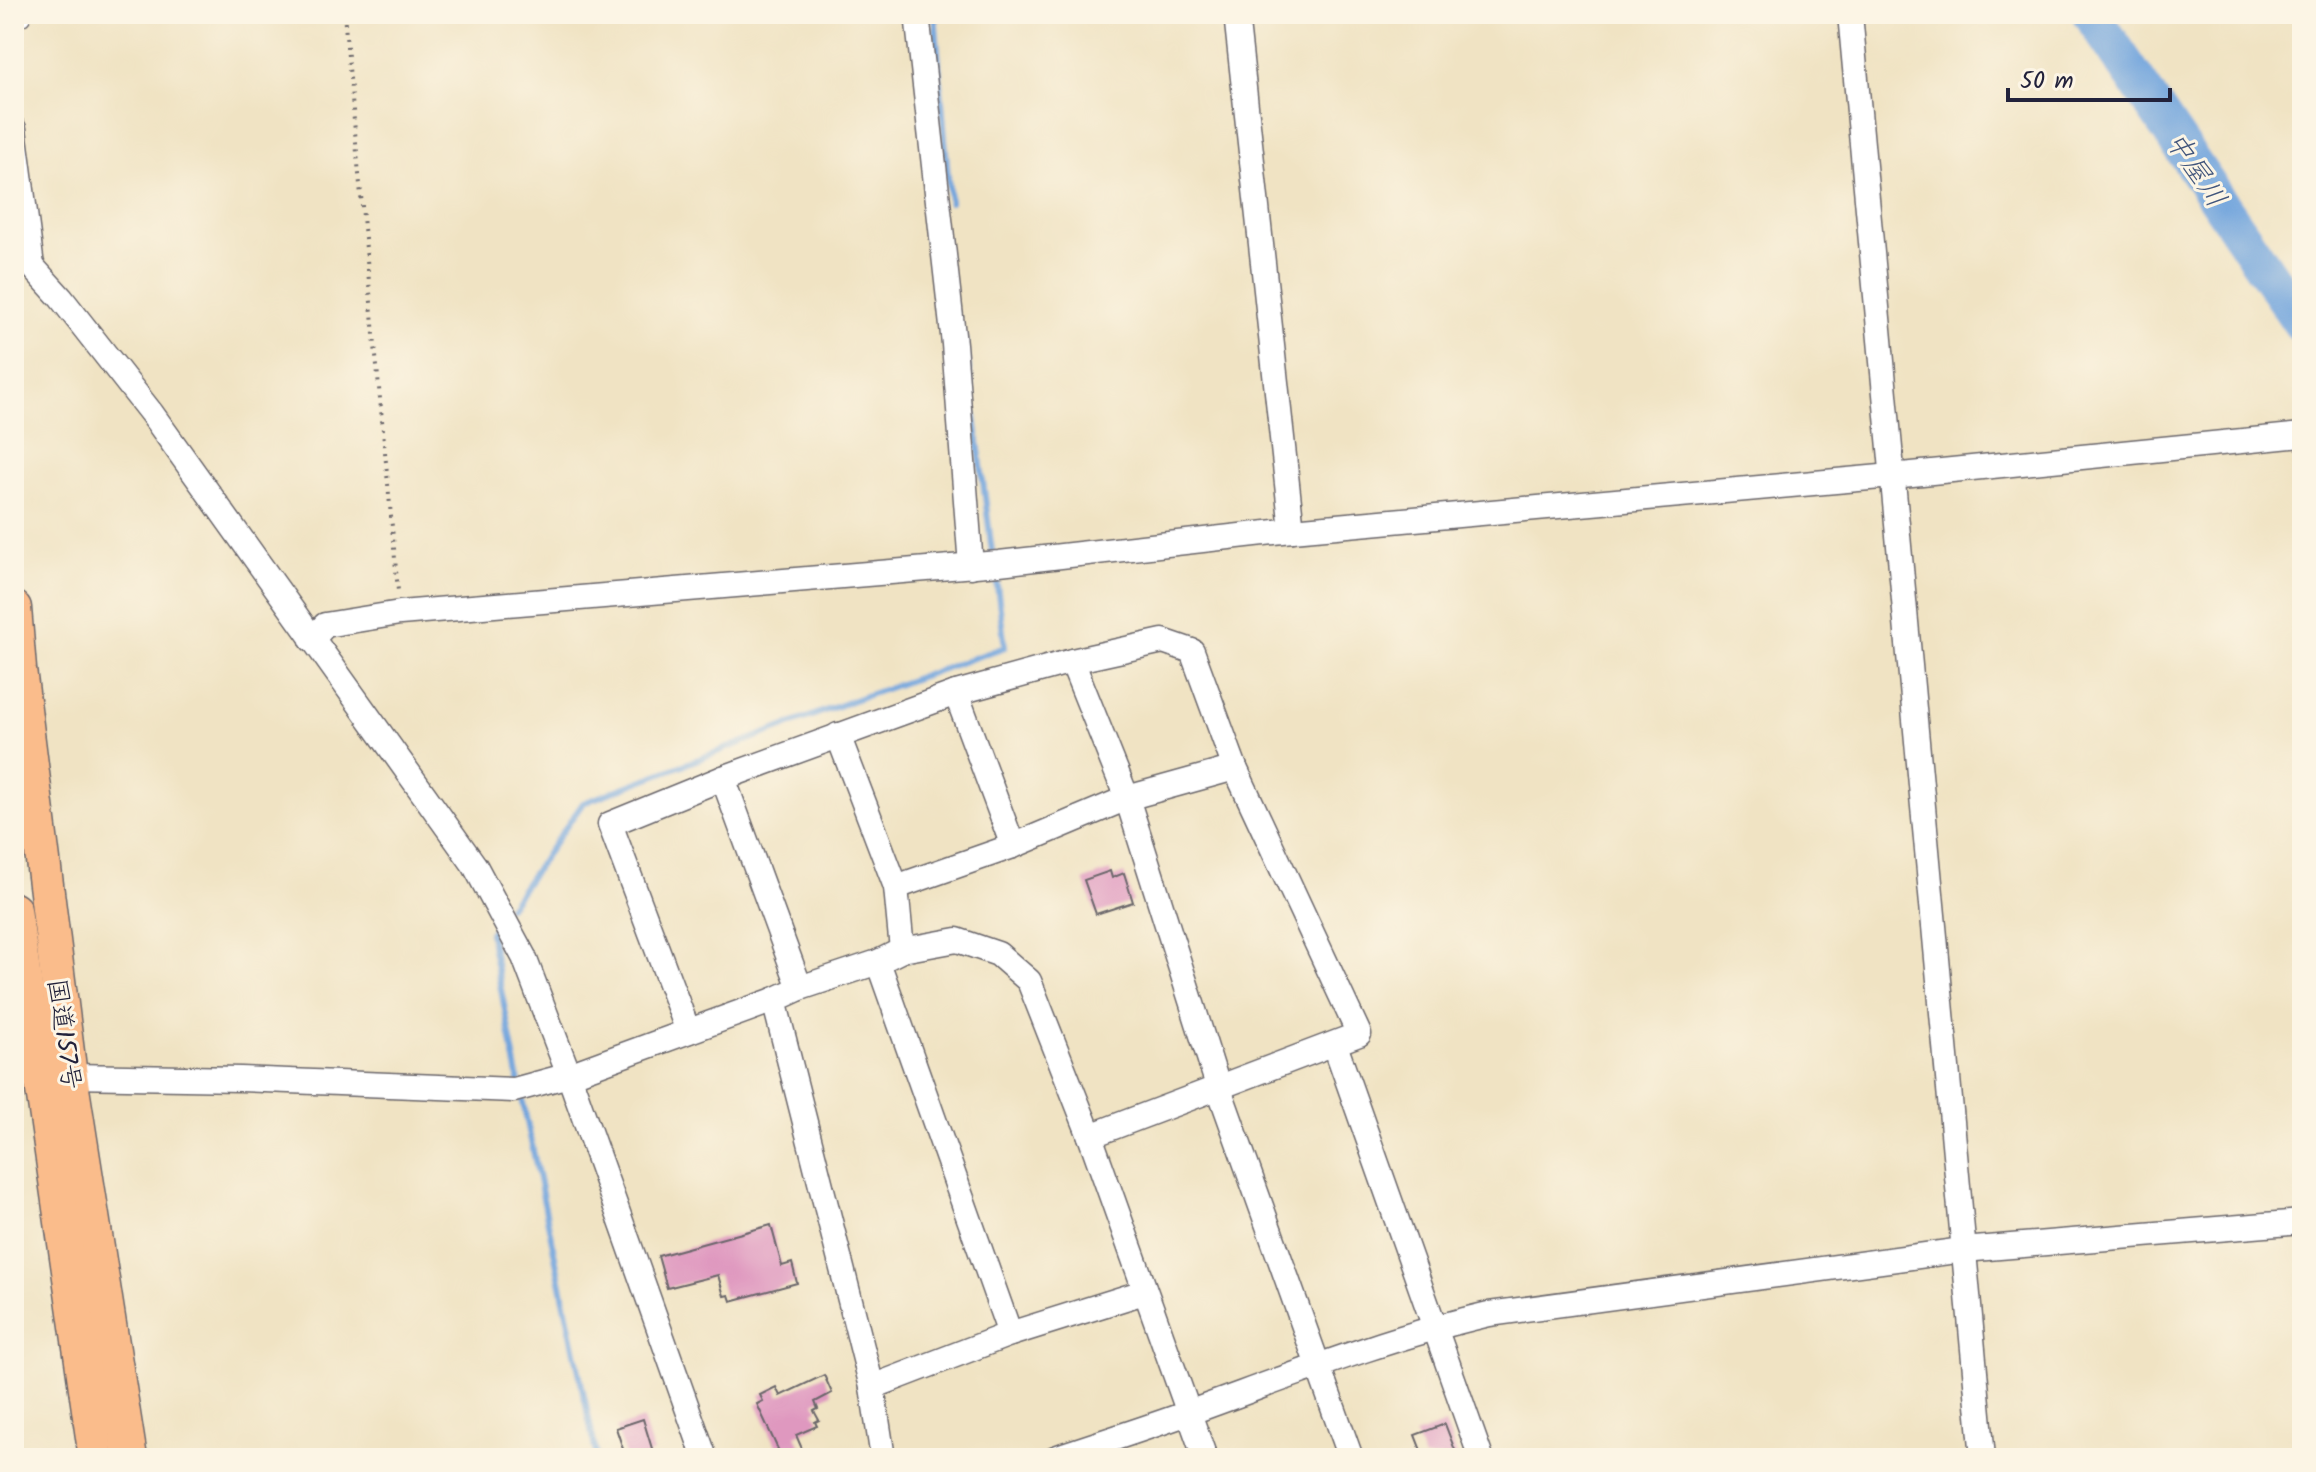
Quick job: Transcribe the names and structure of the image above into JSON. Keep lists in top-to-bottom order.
{
  "streets": {
    "highway": ["国道157号"]
  },
  "water": ["中屋川"],
  "scale_bar": "50 m"
}
